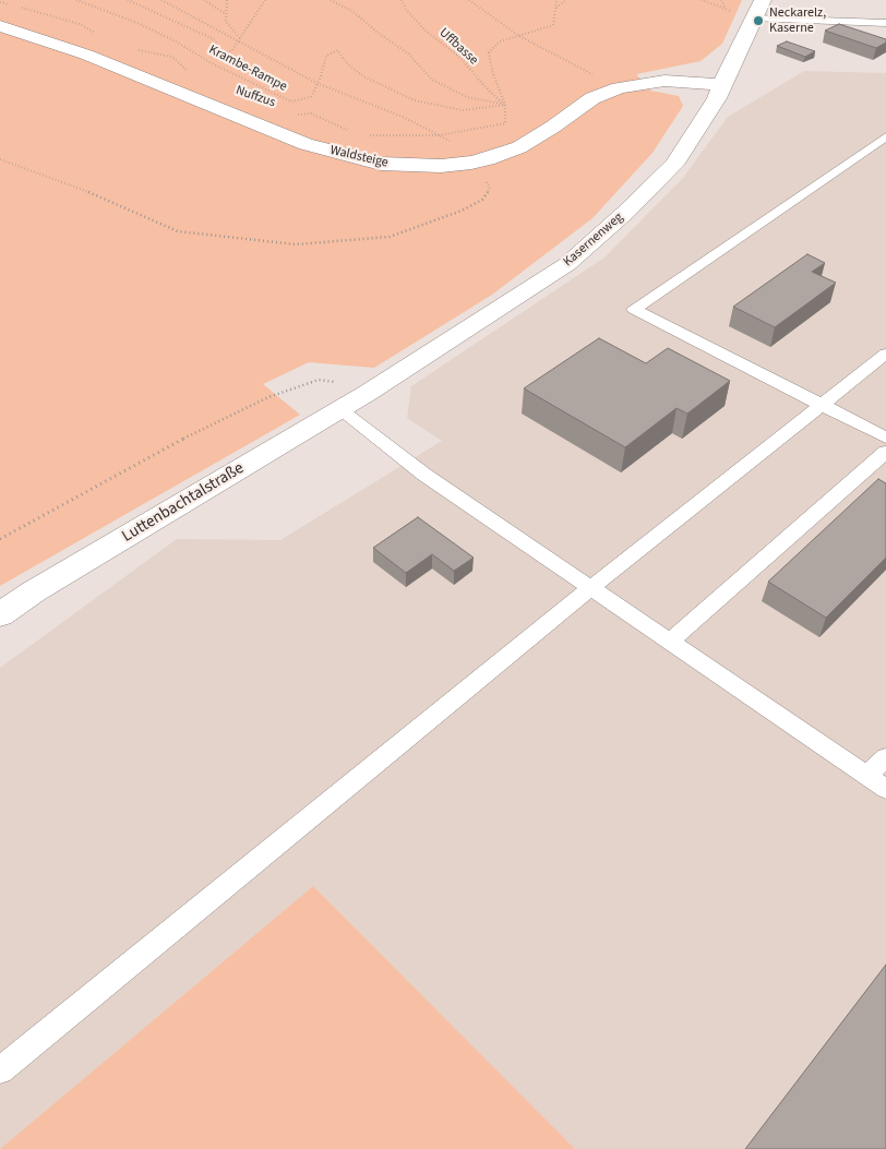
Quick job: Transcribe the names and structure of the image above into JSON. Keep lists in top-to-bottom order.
{
  "streets": {
    "street": ["Waldsteige", "Kasernenweg", "Luttenbachtalstraße"],
    "path": ["Uffbasse", "Krambe-Rampe", "Nuffzus"]
  },
  "crossings": [
    ["Uffbasse", "Krambe-Rampe"],
    ["Waldsteige", "Kasernenweg"],
    ["Kasernenweg", "Luttenbachtalstraße"]
  ],
  "places": ["Neckarelz, Kaserne"]
}
